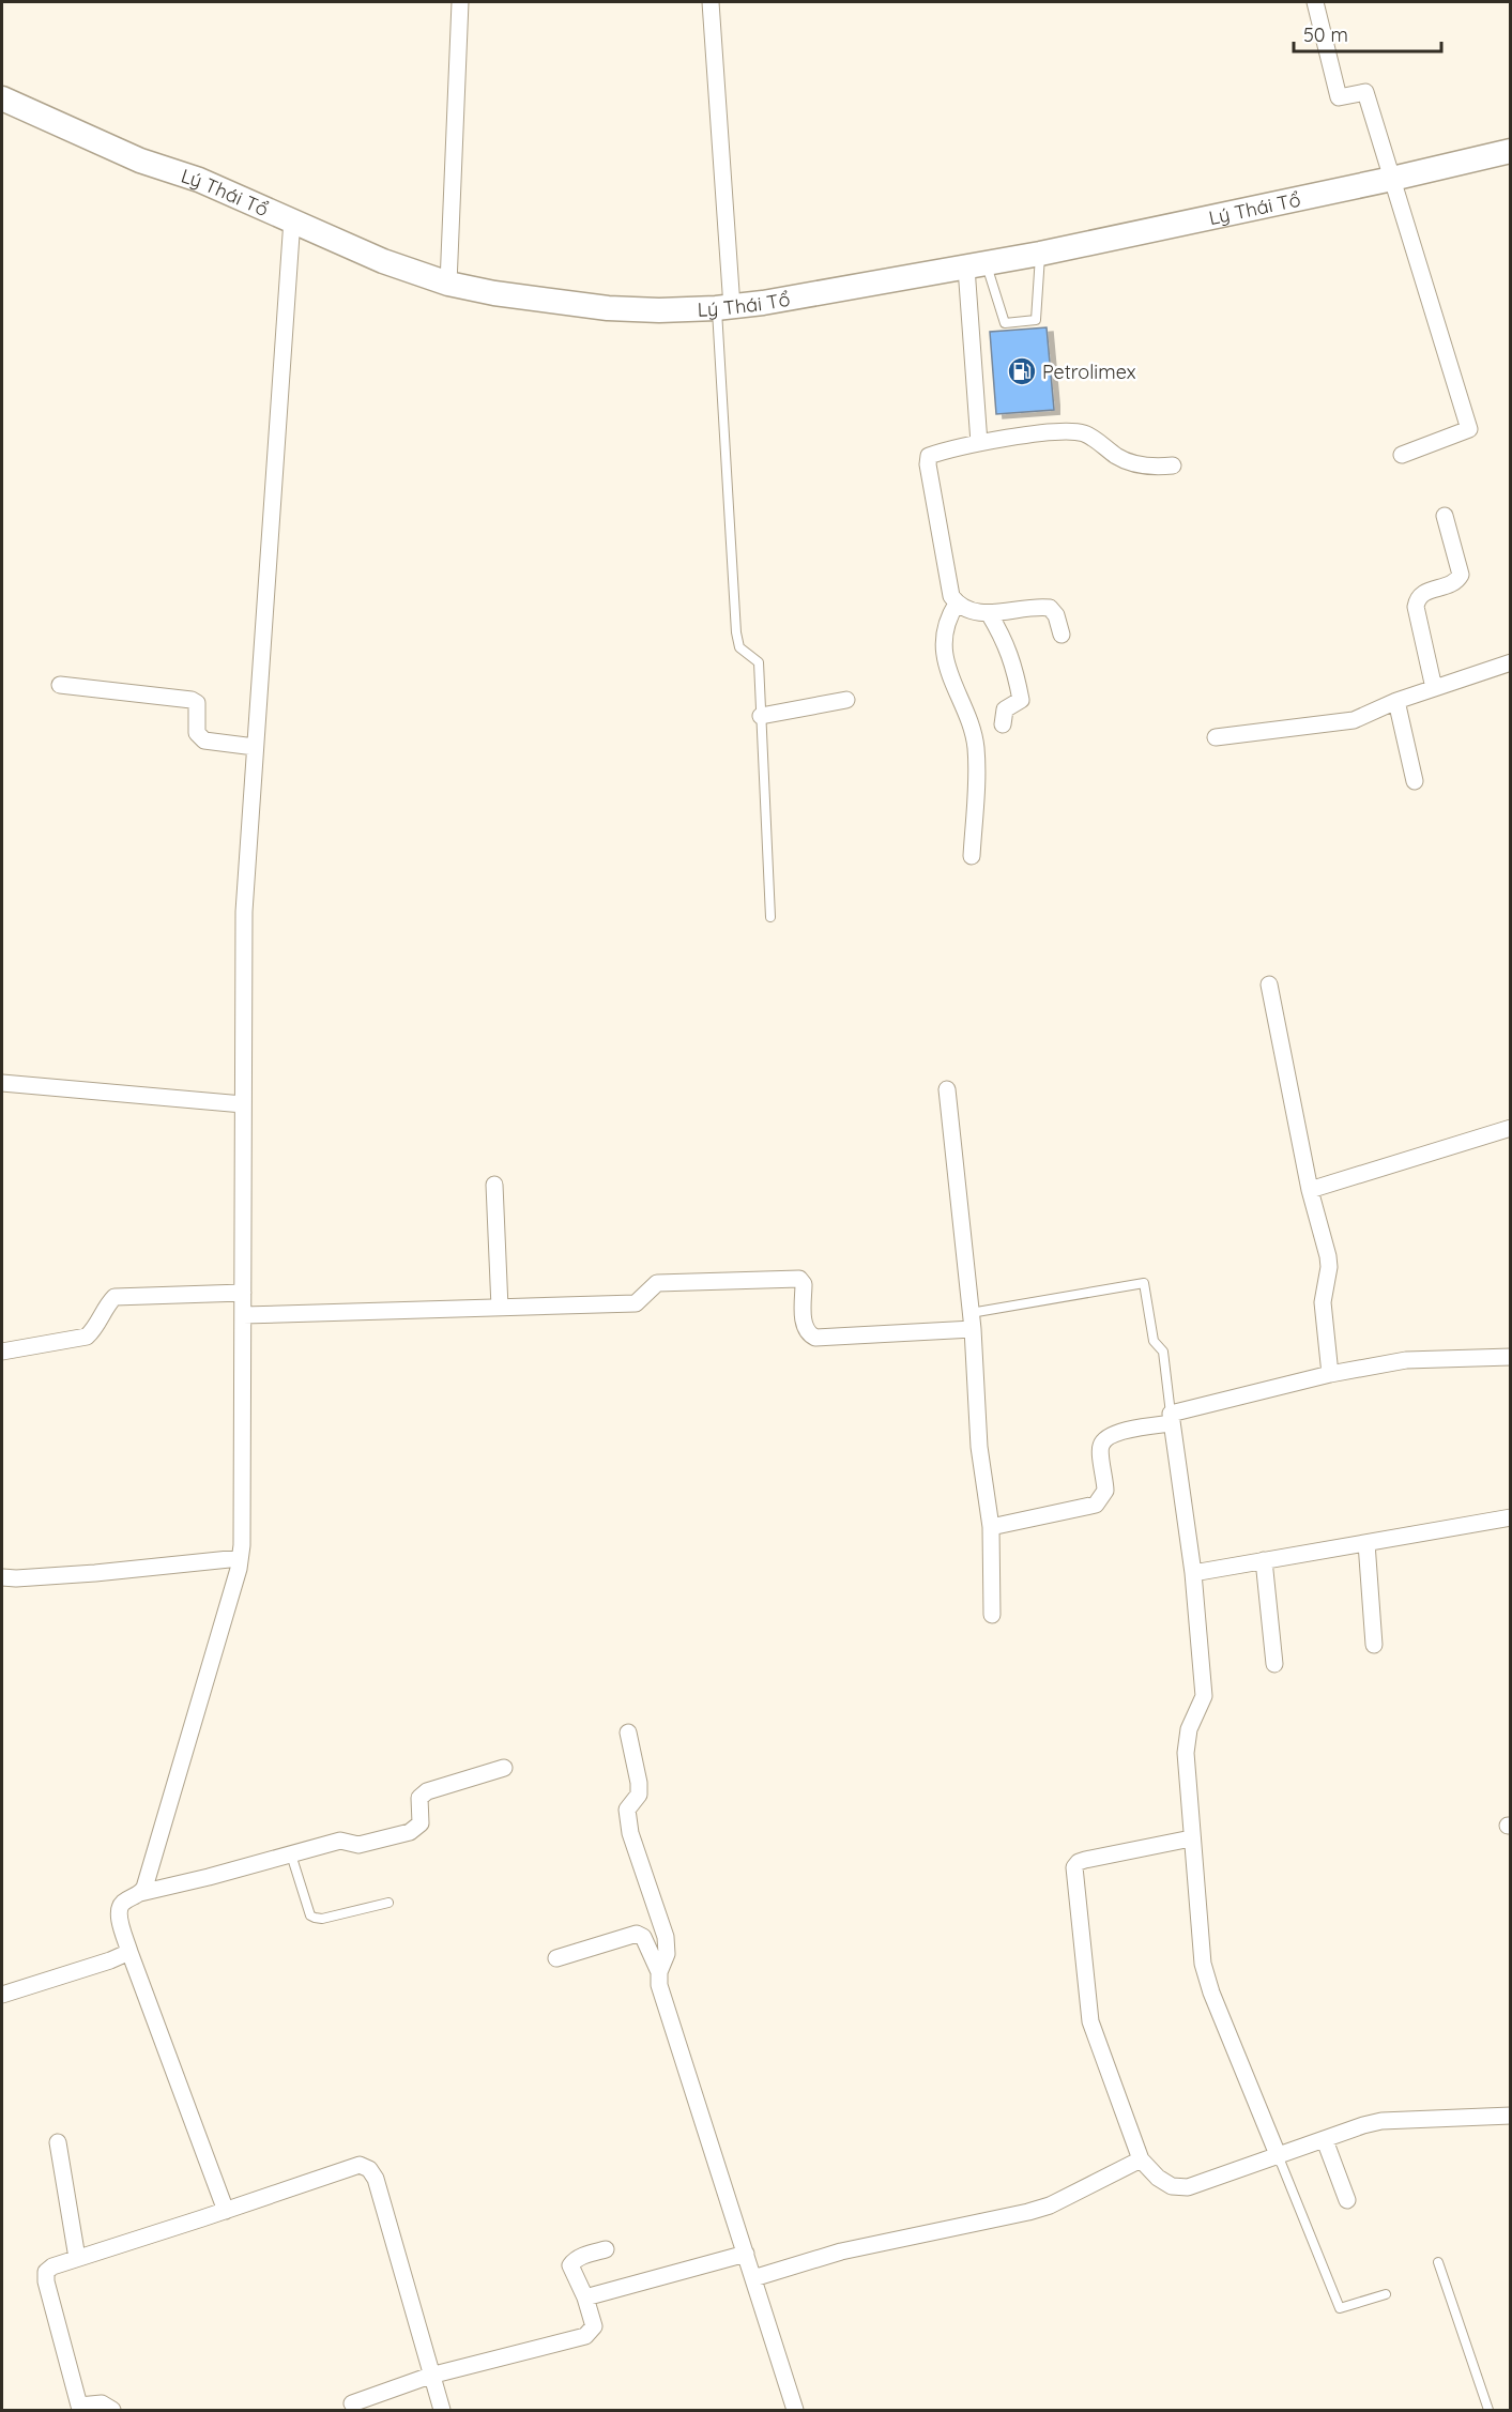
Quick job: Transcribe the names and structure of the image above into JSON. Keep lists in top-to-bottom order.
{
  "streets": {
    "main road": ["Lý Thái Tổ"]
  },
  "places": {
    "fuel station": ["Petrolimex"]
  },
  "scale_bar": "50 m"
}
